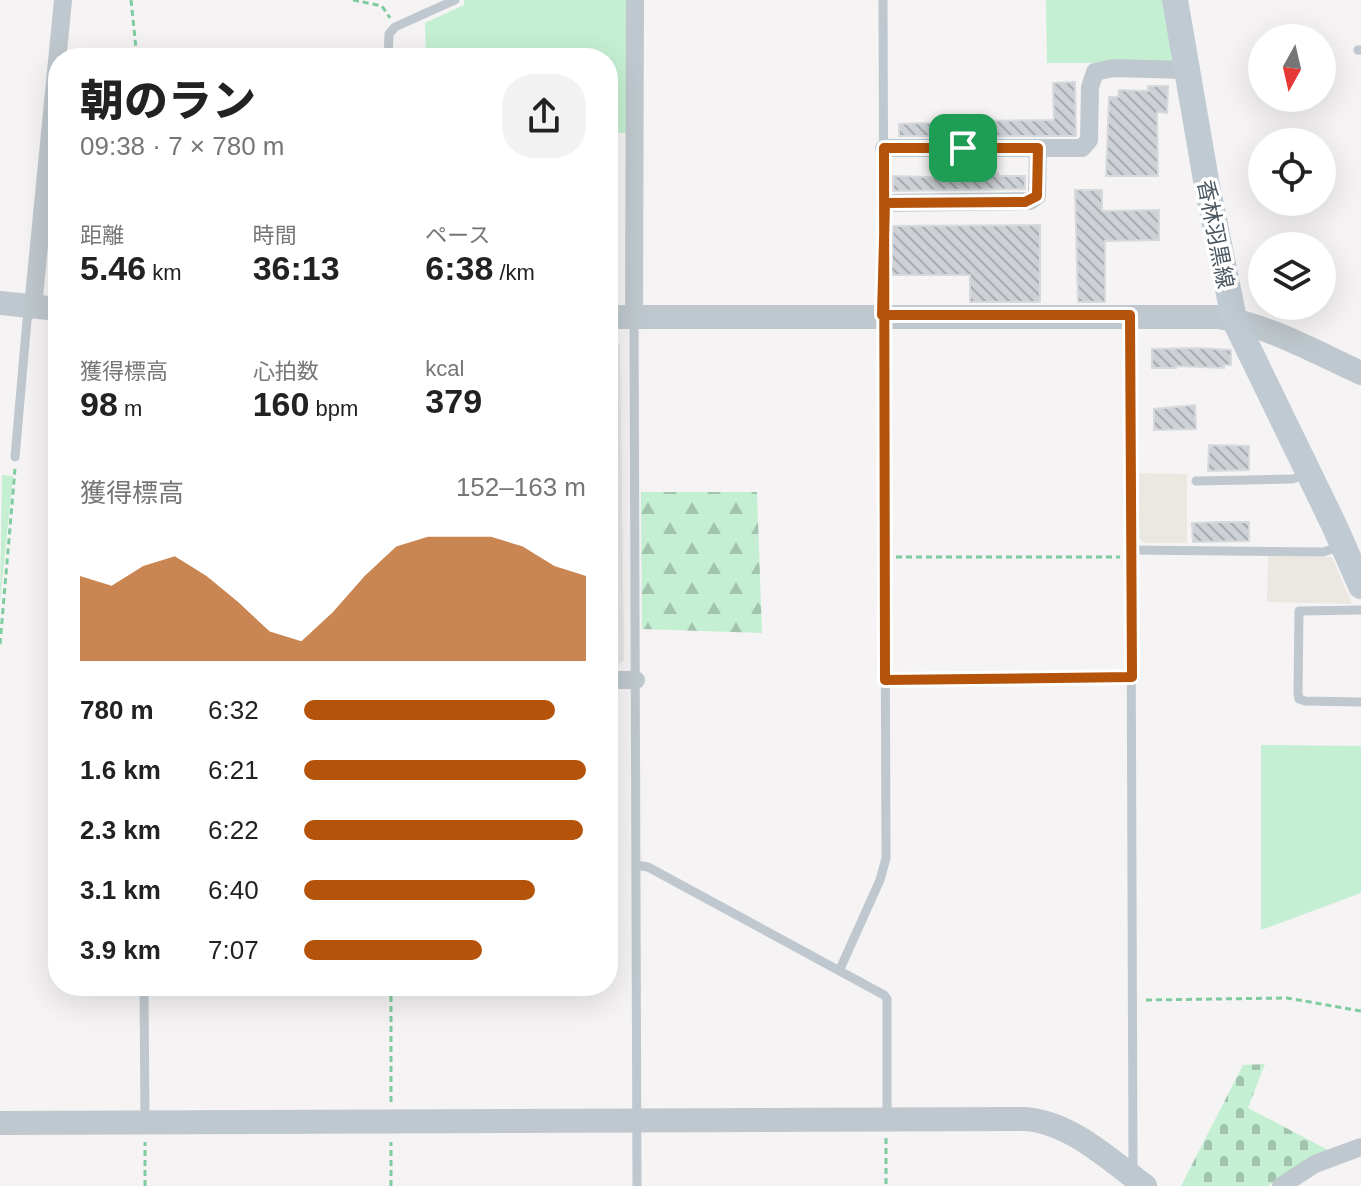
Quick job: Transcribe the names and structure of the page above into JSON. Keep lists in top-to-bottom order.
{
  "streets": {
    "main road": ["香林羽黒線"]
  },
  "north": "bottom",
  "page": {
    "heading": ["朝のラン", "09:38 · 7 × 780 m"],
    "stats": [
      ["距離", "5.46 km"],
      ["時間", "36:13"],
      ["ペース", "6:38 /km"],
      ["獲得標高", "98 m"],
      ["心拍数", "160 bpm"],
      ["kcal", "379"]
    ],
    "chart": ["獲得標高", "152–163 m"],
    "list": [
      {
        "name": "780 m",
        "note": "6:32"
      },
      {
        "name": "1.6 km",
        "note": "6:21"
      },
      {
        "name": "2.3 km",
        "note": "6:22"
      },
      {
        "name": "3.1 km",
        "note": "6:40"
      },
      {
        "name": "3.9 km",
        "note": "7:07"
      }
    ]
  }
}
